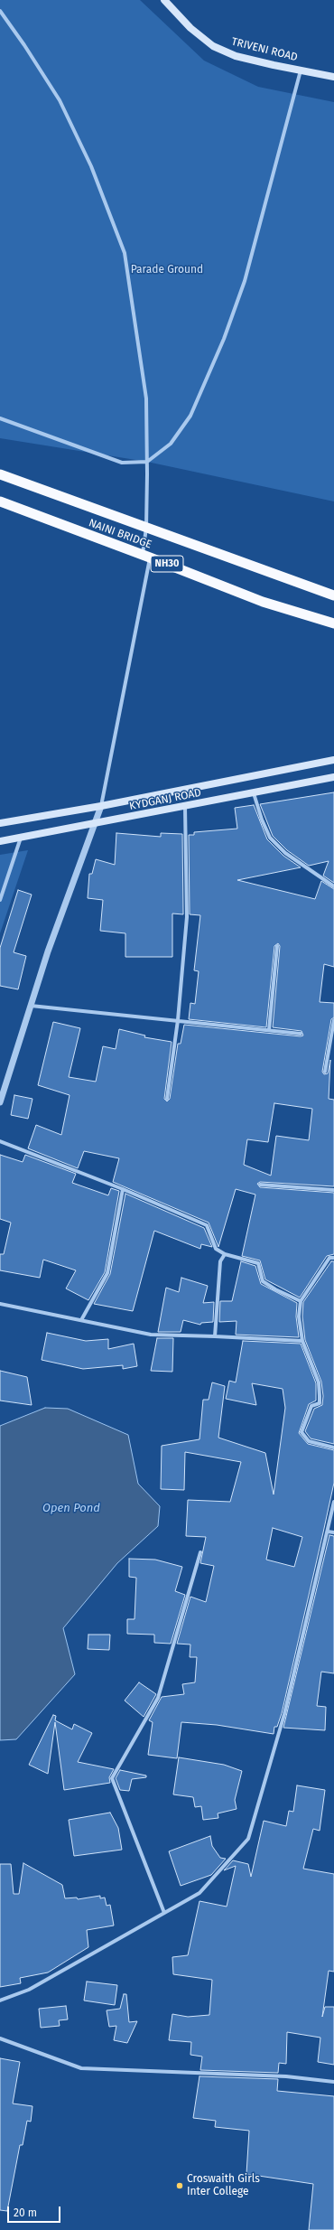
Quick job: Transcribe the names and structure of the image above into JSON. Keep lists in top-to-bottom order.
{
  "streets": {
    "highway": ["NAINI BRIDGE", "NH30"],
    "main road": ["TRIVENI ROAD", "KYDGANJ ROAD"]
  },
  "water": ["Open Pond"],
  "parks": ["Parade Ground"],
  "places": ["Croswaith Girls Inter College"],
  "scale_bar": "20 m"
}
